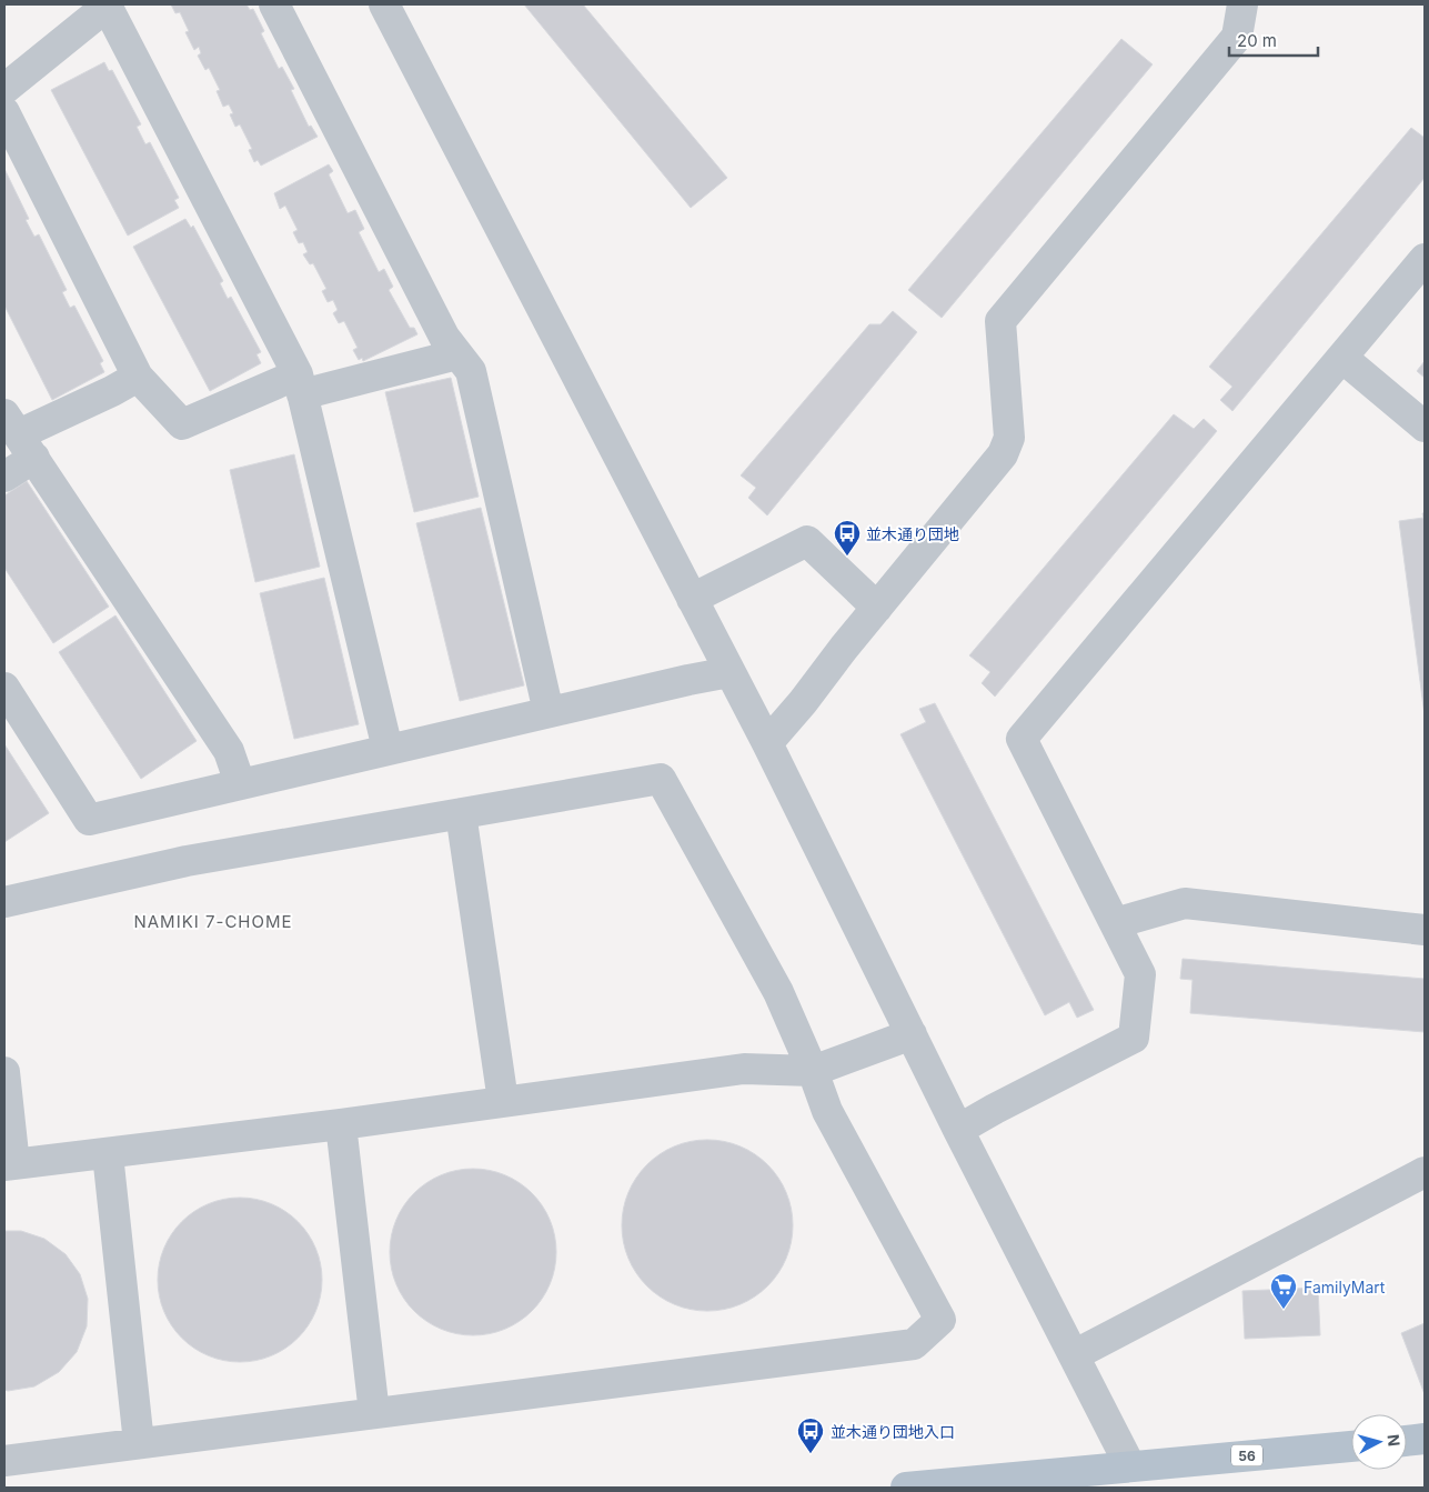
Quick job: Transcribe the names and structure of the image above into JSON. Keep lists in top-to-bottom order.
{
  "streets": {
    "main road": ["56"]
  },
  "districts": ["NAMIKI 7-CHOME"],
  "places": {
    "bus stop": ["並木通り団地", "並木通り団地入口"],
    "supermarket": ["FamilyMart"]
  },
  "scale_bar": "20 m",
  "north": "right"
}
